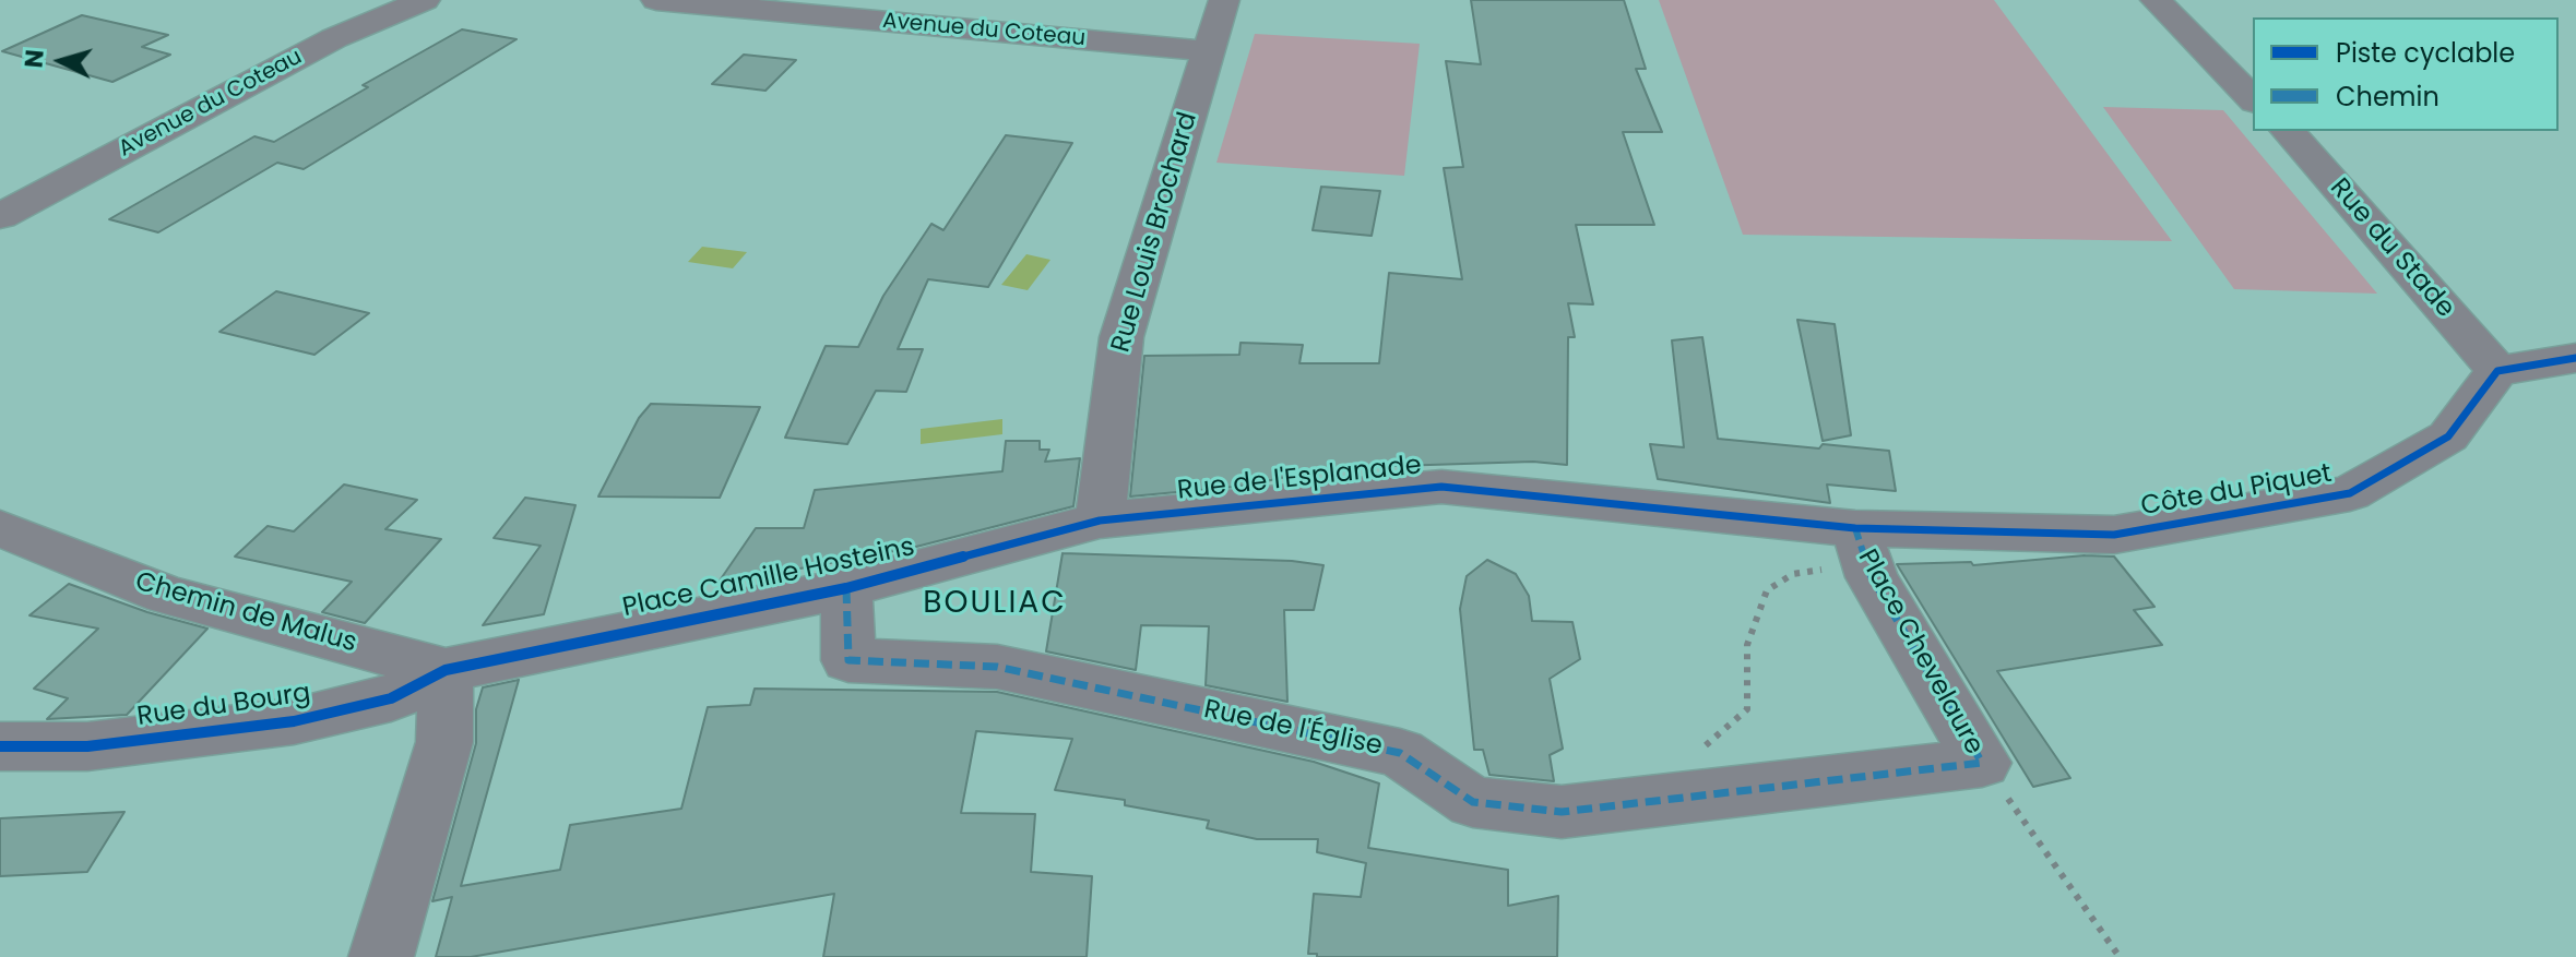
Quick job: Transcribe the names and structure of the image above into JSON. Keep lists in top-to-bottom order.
{
  "streets": {
    "street": [
      "Avenue du Coteau",
      "Rue Louis Brochard",
      "Rue du Stade",
      "Rue de l'Esplanade",
      "Côte du Piquet",
      "Place Camille Hosteins",
      "Chemin de Malus",
      "Place Chevelaure",
      "Rue du Bourg",
      "Rue de l'Église"
    ]
  },
  "crossings": [
    ["Avenue du Coteau", "Rue Louis Brochard"],
    ["Rue Louis Brochard", "Rue de l'Esplanade"],
    ["Rue Louis Brochard", "Place Camille Hosteins"],
    ["Rue du Stade", "Côte du Piquet"],
    ["Rue de l'Esplanade", "Place Camille Hosteins"],
    ["Rue de l'Esplanade", "Place Chevelaure"],
    ["Côte du Piquet", "Place Chevelaure"],
    ["Place Camille Hosteins", "Chemin de Malus"],
    ["Place Camille Hosteins", "Rue du Bourg"],
    ["Place Camille Hosteins", "Rue de l'Église"],
    ["Chemin de Malus", "Rue du Bourg"],
    ["Place Chevelaure", "Rue de l'Église"]
  ],
  "districts": ["BOULIAC"],
  "legend": ["Piste cyclable", "Chemin"],
  "north": "left"
}
